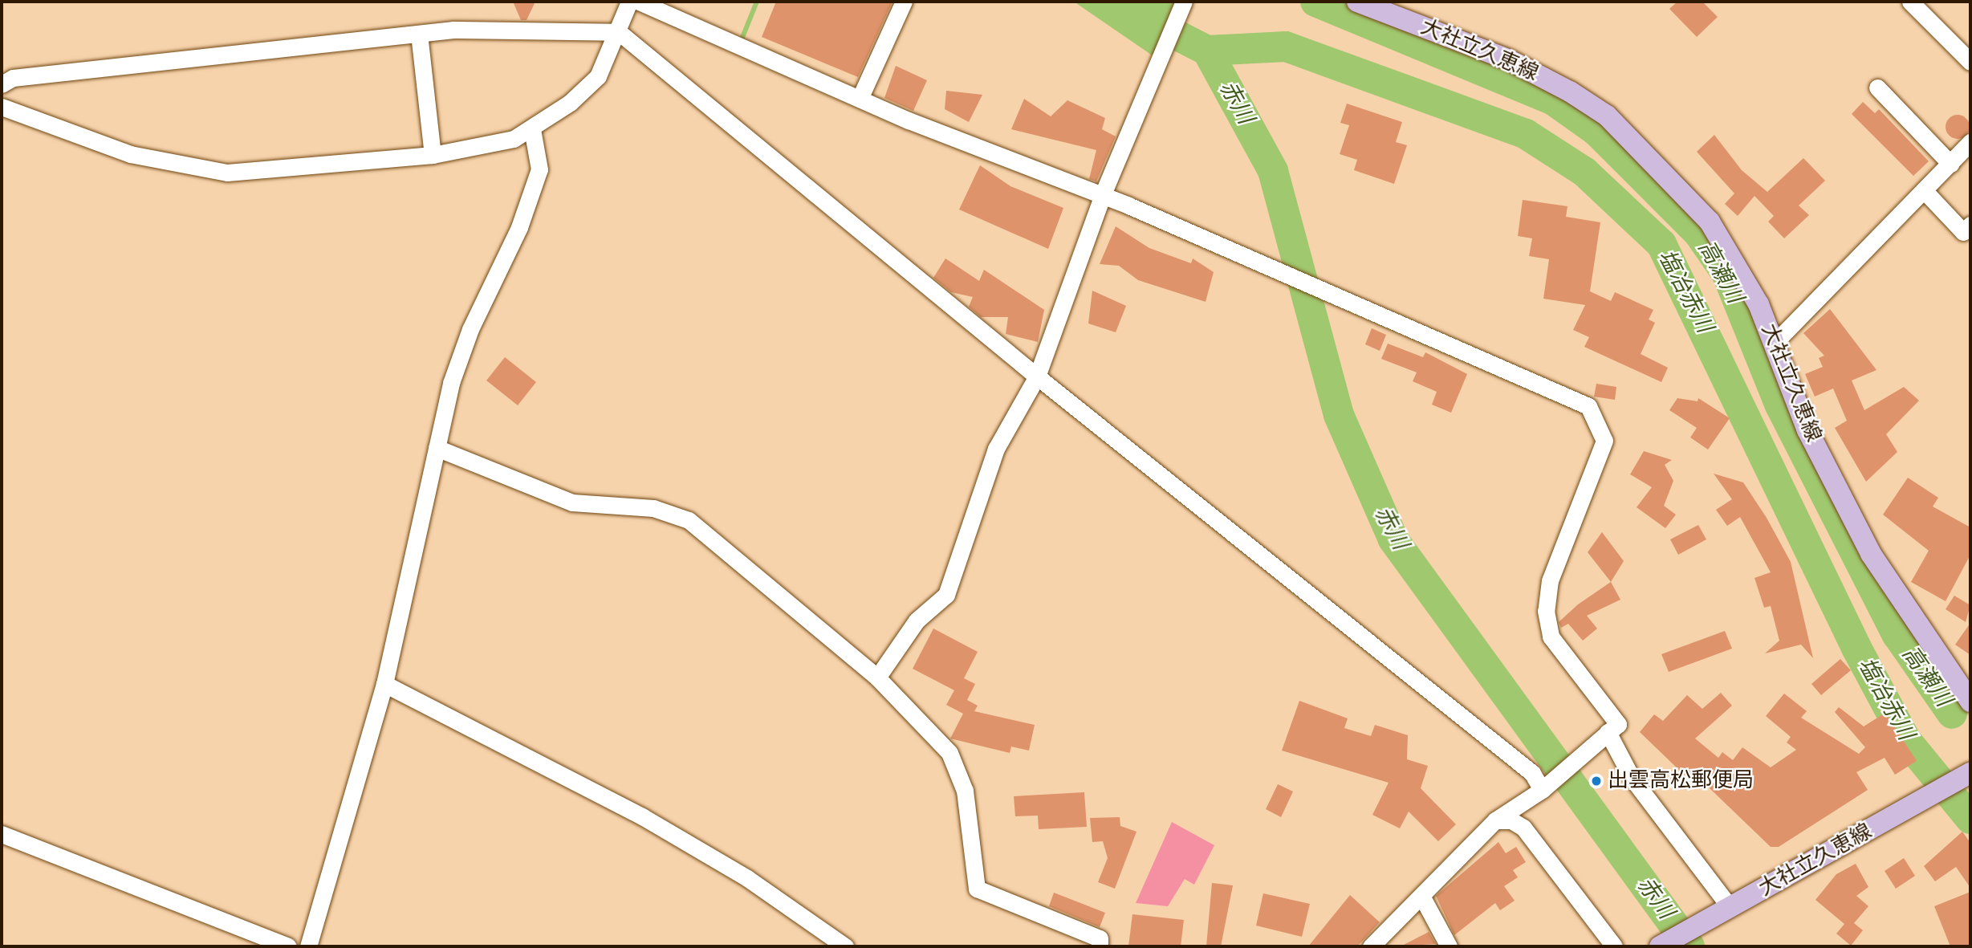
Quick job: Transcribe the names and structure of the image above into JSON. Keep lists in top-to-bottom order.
{
  "streets": {
    "main road": ["大社立久恵線"]
  },
  "water": ["赤川", "高瀬川", "塩冶赤川"],
  "places": ["出雲高松郵便局"]
}
